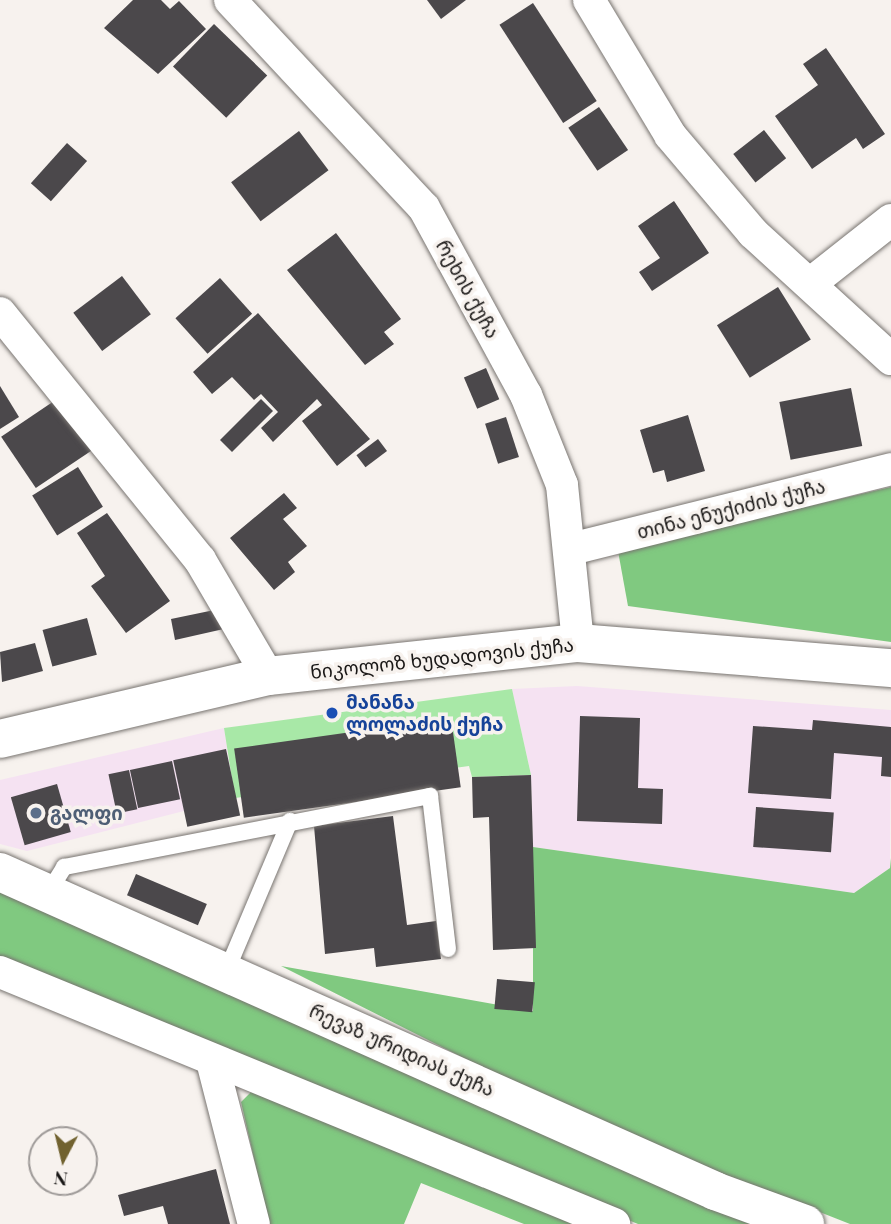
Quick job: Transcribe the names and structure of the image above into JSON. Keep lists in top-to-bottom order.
{
  "streets": {
    "main road": ["ნიკოლოზ ხუდადოვის ქუჩა", "რევაზ ურიდიას ქუჩა"],
    "street": ["რეხის ქუჩა", "თინა ენუქიძის ქუჩა"]
  },
  "crossings": [
    ["რეხის ქუჩა", "თინა ენუქიძის ქუჩა"],
    ["რეხის ქუჩა", "ნიკოლოზ ხუდადოვის ქუჩა"]
  ],
  "places": ["მანანა ლოლაძის ქუჩა", "გალფი"],
  "north": "bottom"
}
